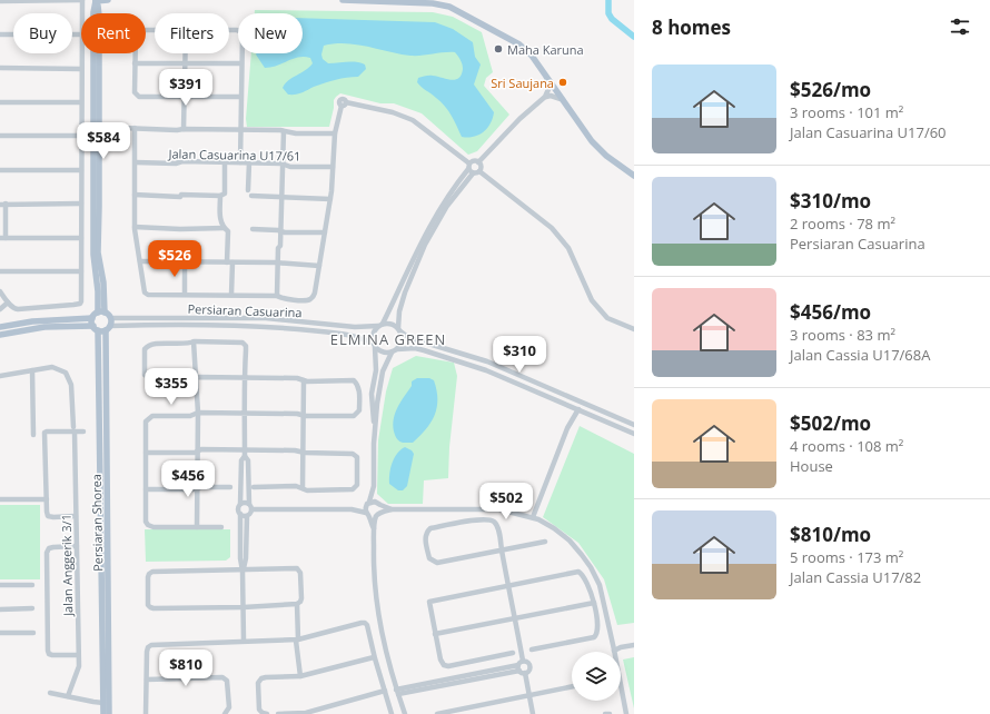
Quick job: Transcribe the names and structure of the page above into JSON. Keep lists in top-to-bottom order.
{
  "streets": {
    "main road": ["Persiaran Shorea"],
    "street": ["Jalan Casuarina U17/61", "Persiaran Casuarina", "Jalan Anggerik 3/1"]
  },
  "crossings": [
    ["Persiaran Casuarina", "Persiaran Shorea"]
  ],
  "districts": ["ELMINA GREEN"],
  "places": ["Maha Karuna", "Sri Saujana"],
  "page": {
    "heading": "8 homes",
    "chip": [
      "Buy",
      "Rent",
      "Filters",
      "New"
    ],
    "list": [
      {
        "name": "$526/mo",
        "note": "3 rooms · 101 m² · Jalan Casuarina U17/60"
      },
      {
        "name": "$310/mo",
        "note": "2 rooms · 78 m² · Persiaran Casuarina"
      },
      {
        "name": "$456/mo",
        "note": "3 rooms · 83 m² · Jalan Cassia U17/68A"
      },
      {
        "name": "$502/mo",
        "note": "4 rooms · 108 m² · House"
      },
      {
        "name": "$810/mo",
        "note": "5 rooms · 173 m² · Jalan Cassia U17/82"
      }
    ],
    "price": [
      "$391",
      "$584",
      "$526",
      "$310",
      "$355",
      "$456",
      "$502",
      "$810"
    ]
  }
}
